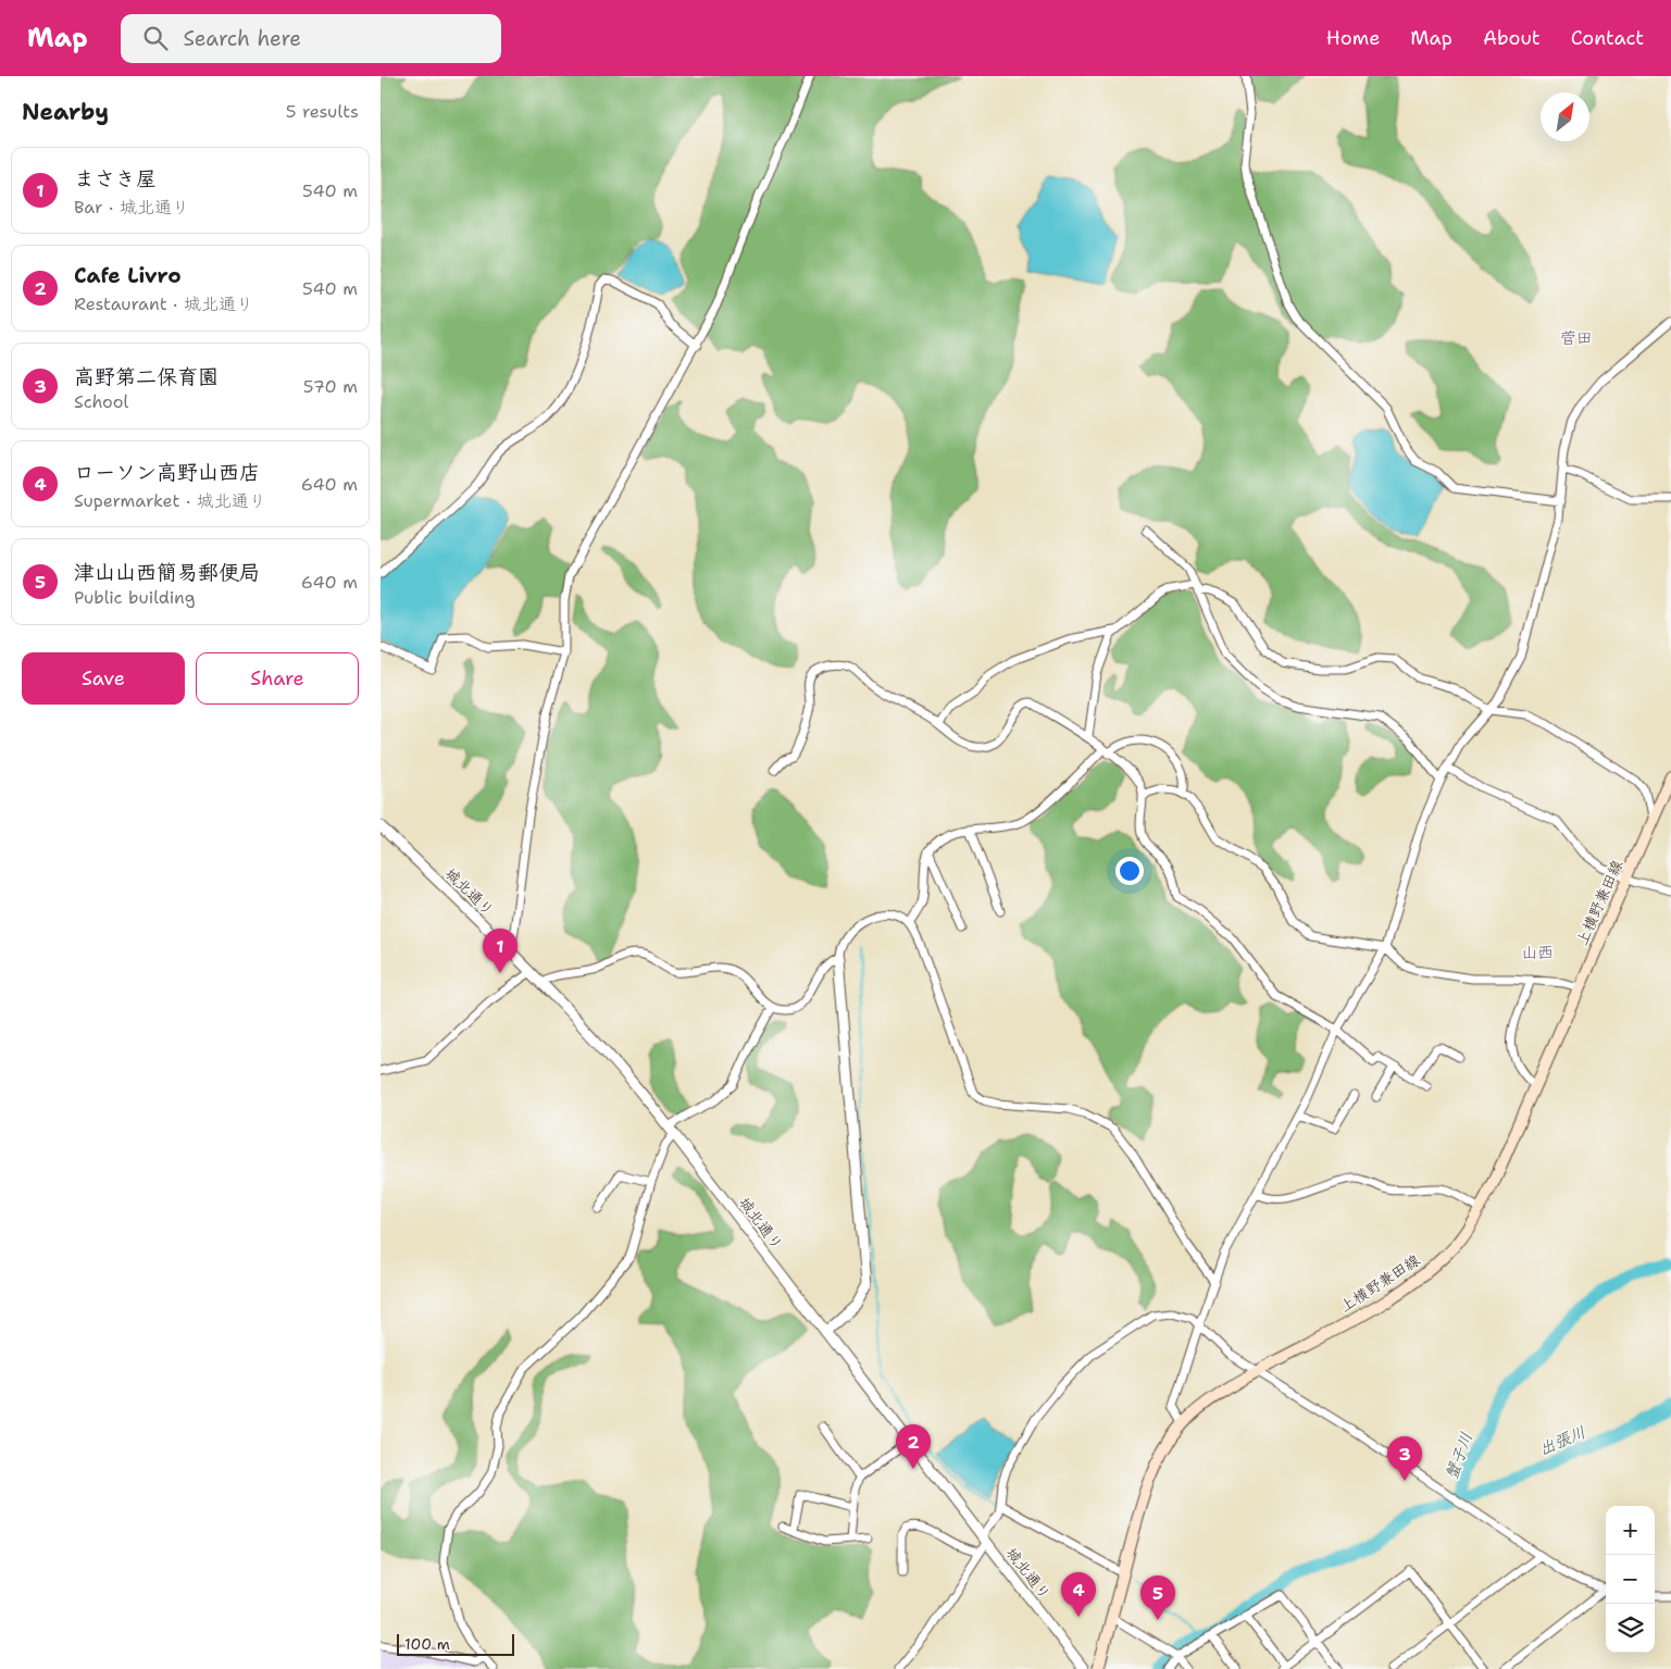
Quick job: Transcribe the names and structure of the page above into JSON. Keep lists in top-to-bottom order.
{
  "streets": {
    "main road": ["上横野兼田線"],
    "street": ["城北通り"]
  },
  "districts": ["菅田", "山西"],
  "water": ["出張川", "蟹子川"],
  "scale_bar": "100 m",
  "north": "top right",
  "page": {
    "header": "Map",
    "search": "Search here",
    "nav": [
      "Home",
      "Map",
      "About",
      "Contact"
    ],
    "heading": ["Nearby", "5 results"],
    "list": [
      {
        "mark": "1",
        "name": "まさき屋",
        "note": "Bar · 城北通り",
        "value": "540 m"
      },
      {
        "mark": "2",
        "name": "Cafe Livro",
        "note": "Restaurant · 城北通り",
        "value": "540 m"
      },
      {
        "mark": "3",
        "name": "高野第二保育園",
        "note": "School",
        "value": "570 m"
      },
      {
        "mark": "4",
        "name": "ローソン高野山西店",
        "note": "Supermarket · 城北通り",
        "value": "640 m"
      },
      {
        "mark": "5",
        "name": "津山山西簡易郵便局",
        "note": "Public building",
        "value": "640 m"
      }
    ],
    "buttons": ["Save", "Share"],
    "pins": [
      "1",
      "2",
      "3",
      "4",
      "5"
    ],
    "map_buttons": ["+", "−"],
    "scale": "100 m"
  }
}
